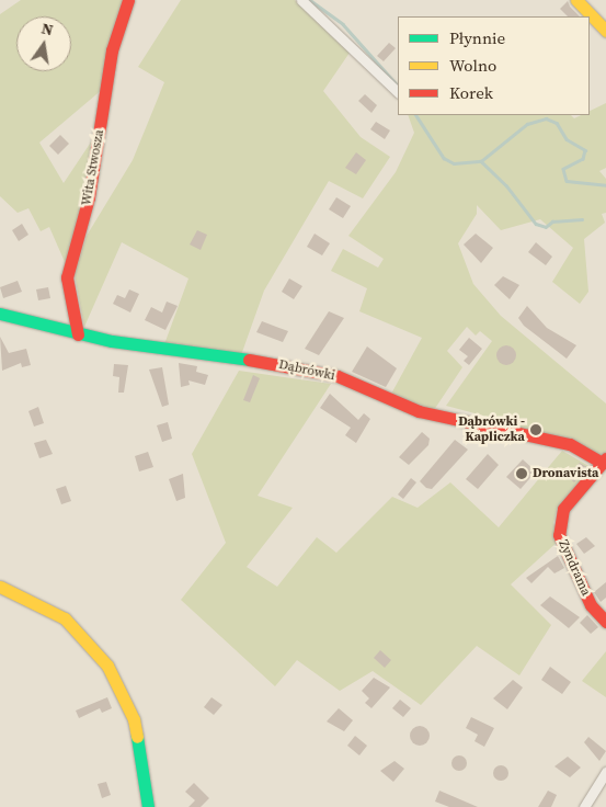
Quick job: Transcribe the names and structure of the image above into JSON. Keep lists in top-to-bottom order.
{
  "streets": {
    "street": ["Wita Stwosza", "Dąbrówki", "Zyndrama"]
  },
  "crossings": [
    ["Wita Stwosza", "Dąbrówki"],
    ["Dąbrówki", "Zyndrama"]
  ],
  "places": ["Dąbrówki - Kapliczka", "Dronavista"],
  "legend": ["Płynnie", "Wolno", "Korek"],
  "north": "top"
}
